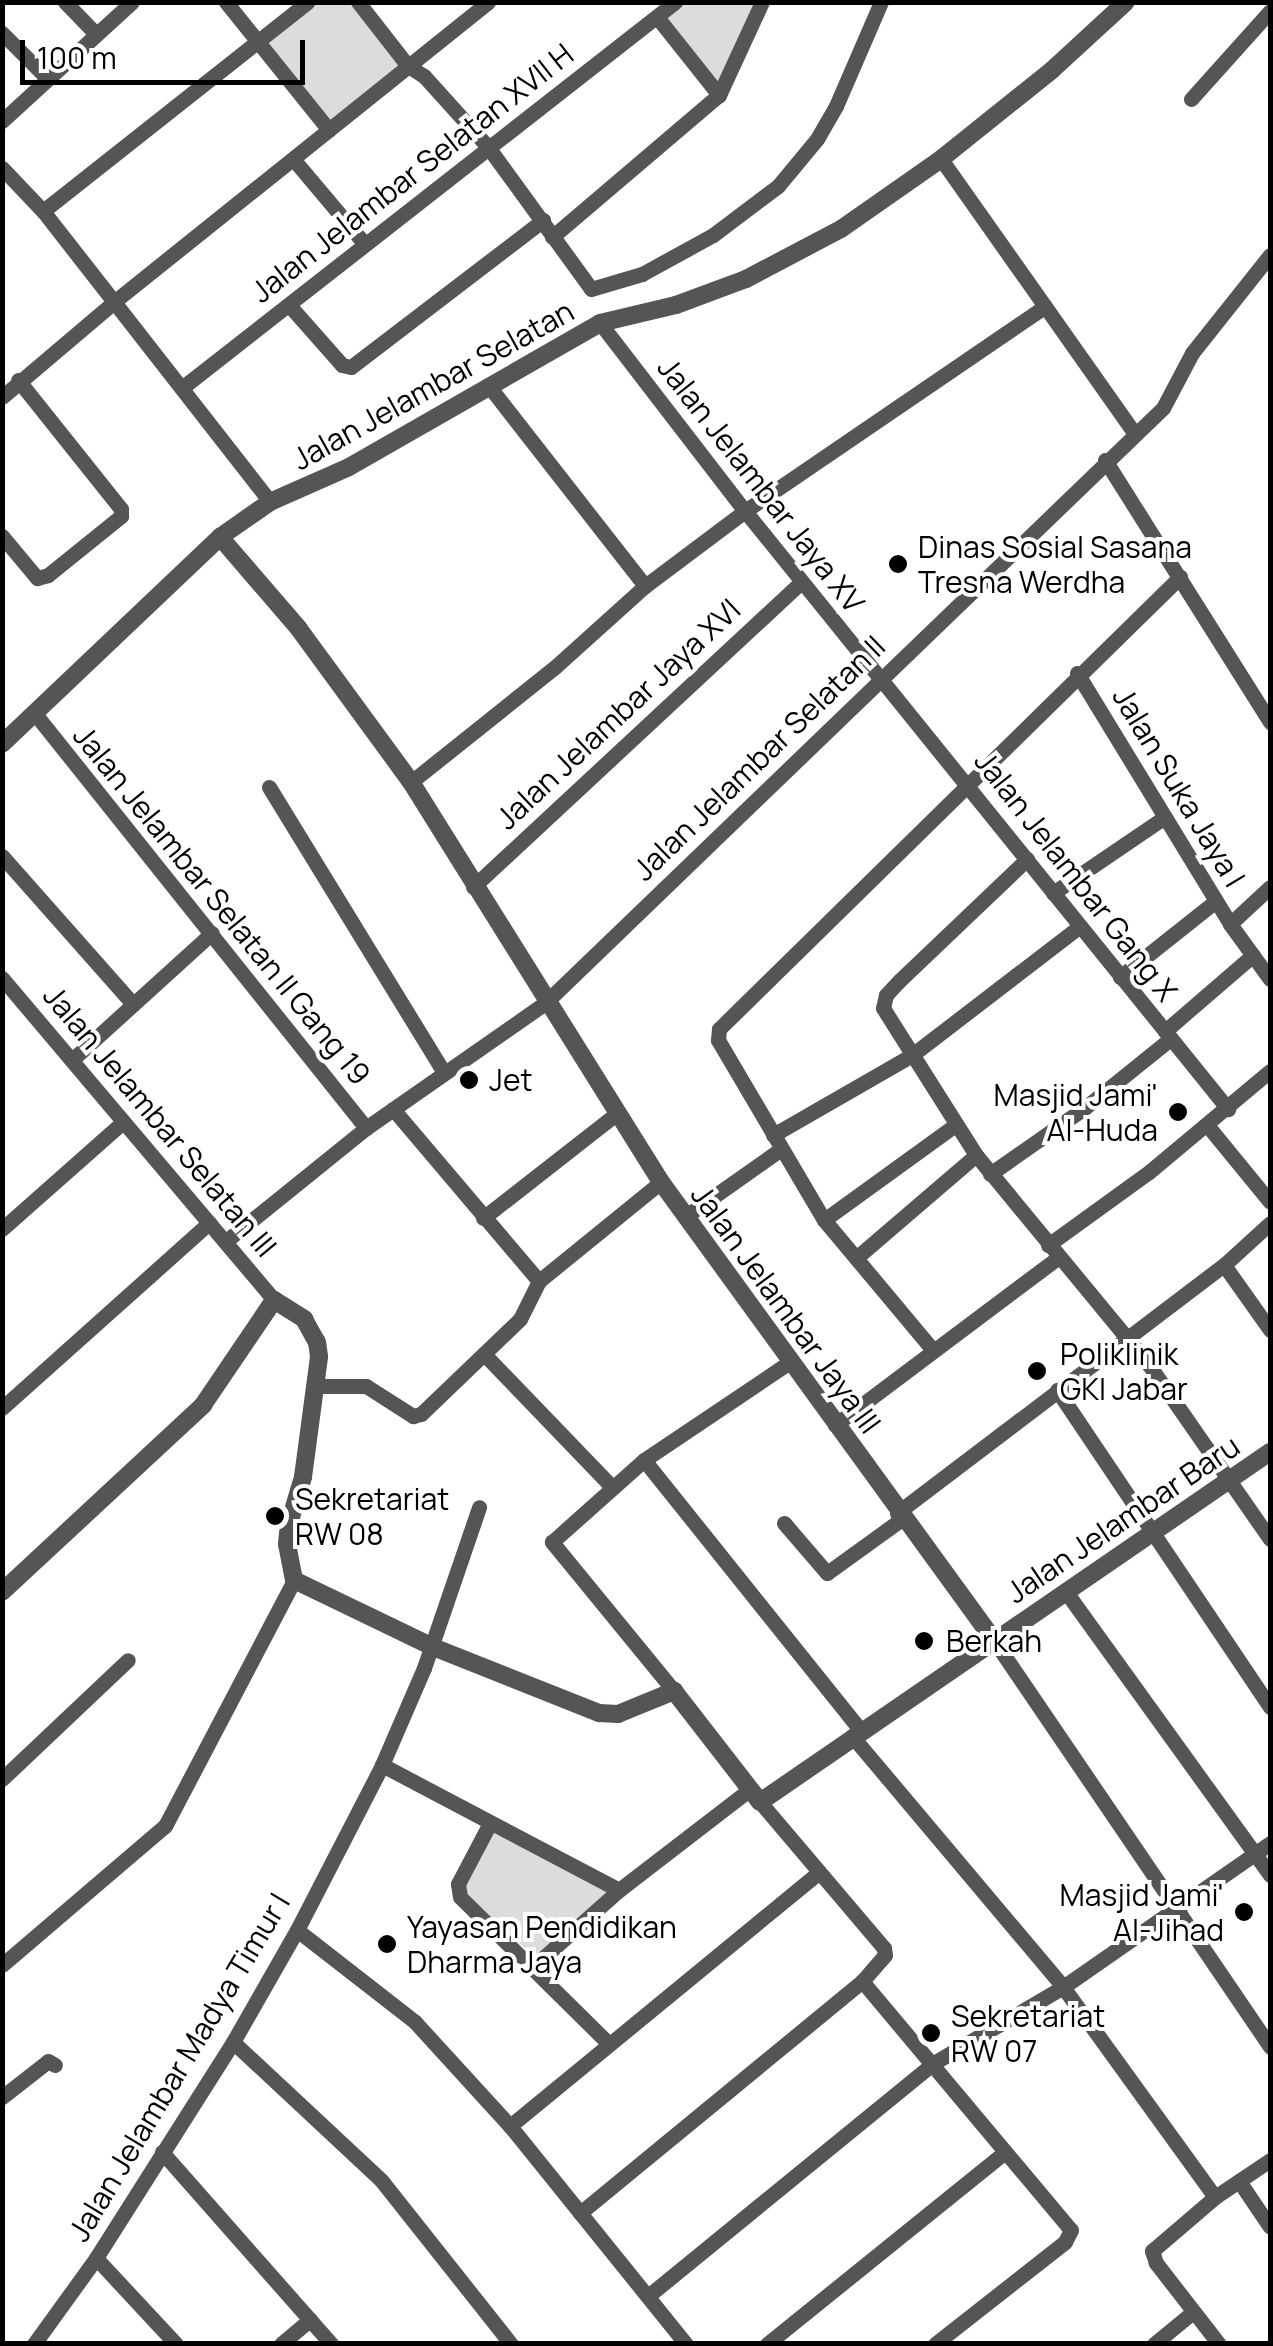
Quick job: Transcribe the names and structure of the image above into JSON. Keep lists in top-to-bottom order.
{
  "streets": {
    "street": [
      "Jalan Jelambar Selatan XVII H",
      "Jalan Jelambar Selatan",
      "Jalan Jelambar Jaya XV",
      "Jalan Jelambar Jaya XVI",
      "Jalan Jelambar Selatan II",
      "Jalan Suka Jaya I",
      "Jalan Jelambar Gang X",
      "Jalan Jelambar Selatan II Gang 19",
      "Jalan Jelambar Selatan III",
      "Jalan Jelambar Jaya III",
      "Jalan Jelambar Baru",
      "Jalan Jelambar Madya Timur I"
    ]
  },
  "crossings": [
    ["Jalan Jelambar Selatan", "Jalan Jelambar Jaya XV"],
    ["Jalan Jelambar Selatan", "Jalan Jelambar Selatan II Gang 19"],
    ["Jalan Jelambar Selatan", "Jalan Jelambar Jaya III"],
    ["Jalan Jelambar Jaya XV", "Jalan Jelambar Jaya XVI"],
    ["Jalan Jelambar Jaya XV", "Jalan Jelambar Selatan II"],
    ["Jalan Jelambar Jaya XV", "Jalan Jelambar Gang X"],
    ["Jalan Jelambar Jaya XVI", "Jalan Jelambar Jaya III"],
    ["Jalan Jelambar Selatan II", "Jalan Jelambar Gang X"],
    ["Jalan Jelambar Selatan II", "Jalan Jelambar Selatan II Gang 19"],
    ["Jalan Jelambar Selatan II", "Jalan Jelambar Selatan III"],
    ["Jalan Jelambar Selatan II", "Jalan Jelambar Jaya III"],
    ["Jalan Jelambar Jaya III", "Jalan Jelambar Baru"]
  ],
  "places": [
    "Dinas Sosial Sasana Tresna Werdha",
    "Jet",
    "Masjid Jami' Al-Huda",
    "Poliklinik GKI Jabar",
    "Sekretariat RW 08",
    "Berkah",
    "Masjid Jami' Al-Jihad",
    "Yayasan Pendidikan Dharma Jaya",
    "Sekretariat RW 07"
  ],
  "scale_bar": "100 m"
}
